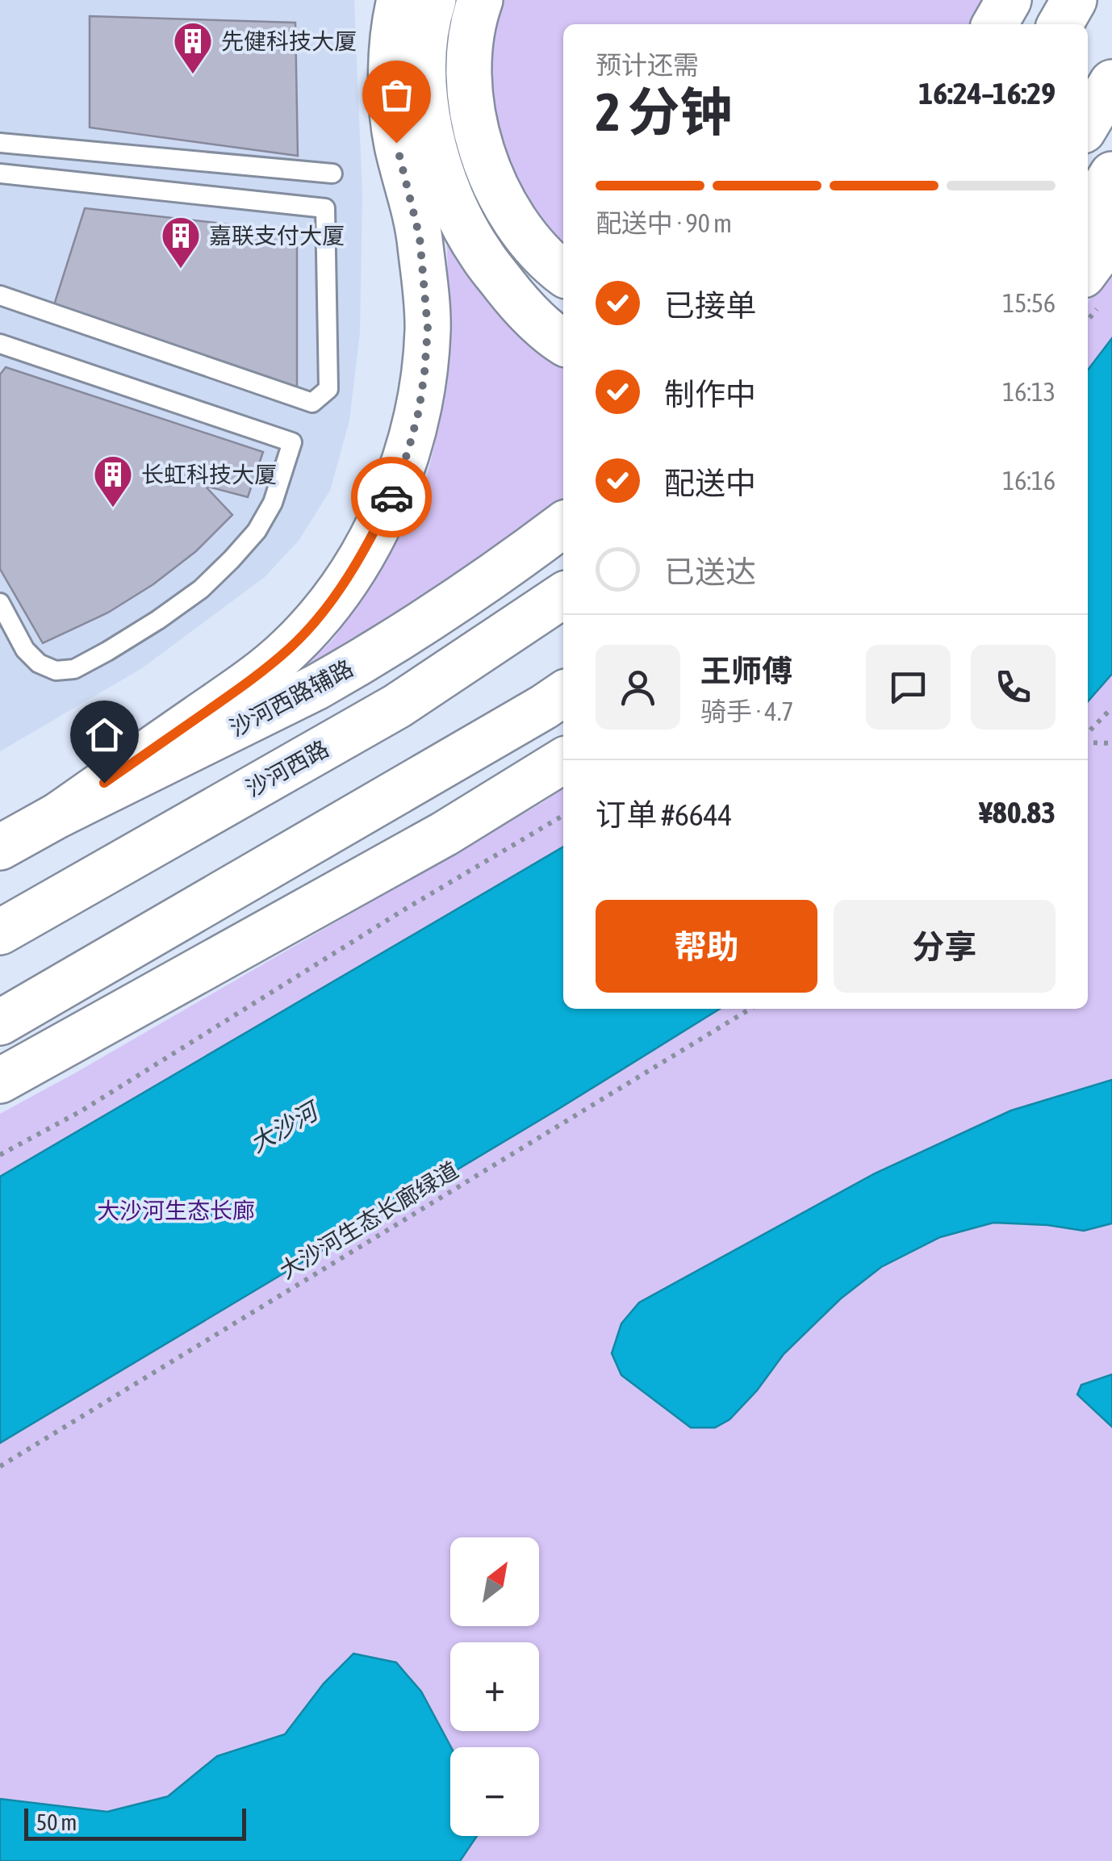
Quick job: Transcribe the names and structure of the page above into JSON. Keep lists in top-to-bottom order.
{
  "streets": {
    "main road": ["沙河西路辅路", "沙河西路"],
    "path": ["大沙河生态长廊绿道"]
  },
  "water": ["大沙河"],
  "parks": ["大沙河生态长廊"],
  "places": {
    "building": ["先健科技大厦", "嘉联支付大厦", "长虹科技大厦"]
  },
  "scale_bar": "50 m",
  "north": "top right",
  "page": {
    "heading": ["2 分钟", "预计还需", "16:24–16:29"],
    "panel": [
      "王师傅",
      "骑手 · 4.7",
      "订单 #6644",
      "¥80.83"
    ],
    "bar": "配送中 · 90 m",
    "list": [
      ["已接单", "15:56"],
      ["制作中", "16:13"],
      ["配送中", "16:16"],
      "已送达"
    ],
    "buttons": ["帮助", "分享"],
    "map_buttons": ["+", "−"],
    "scale": "50 m"
  }
}
